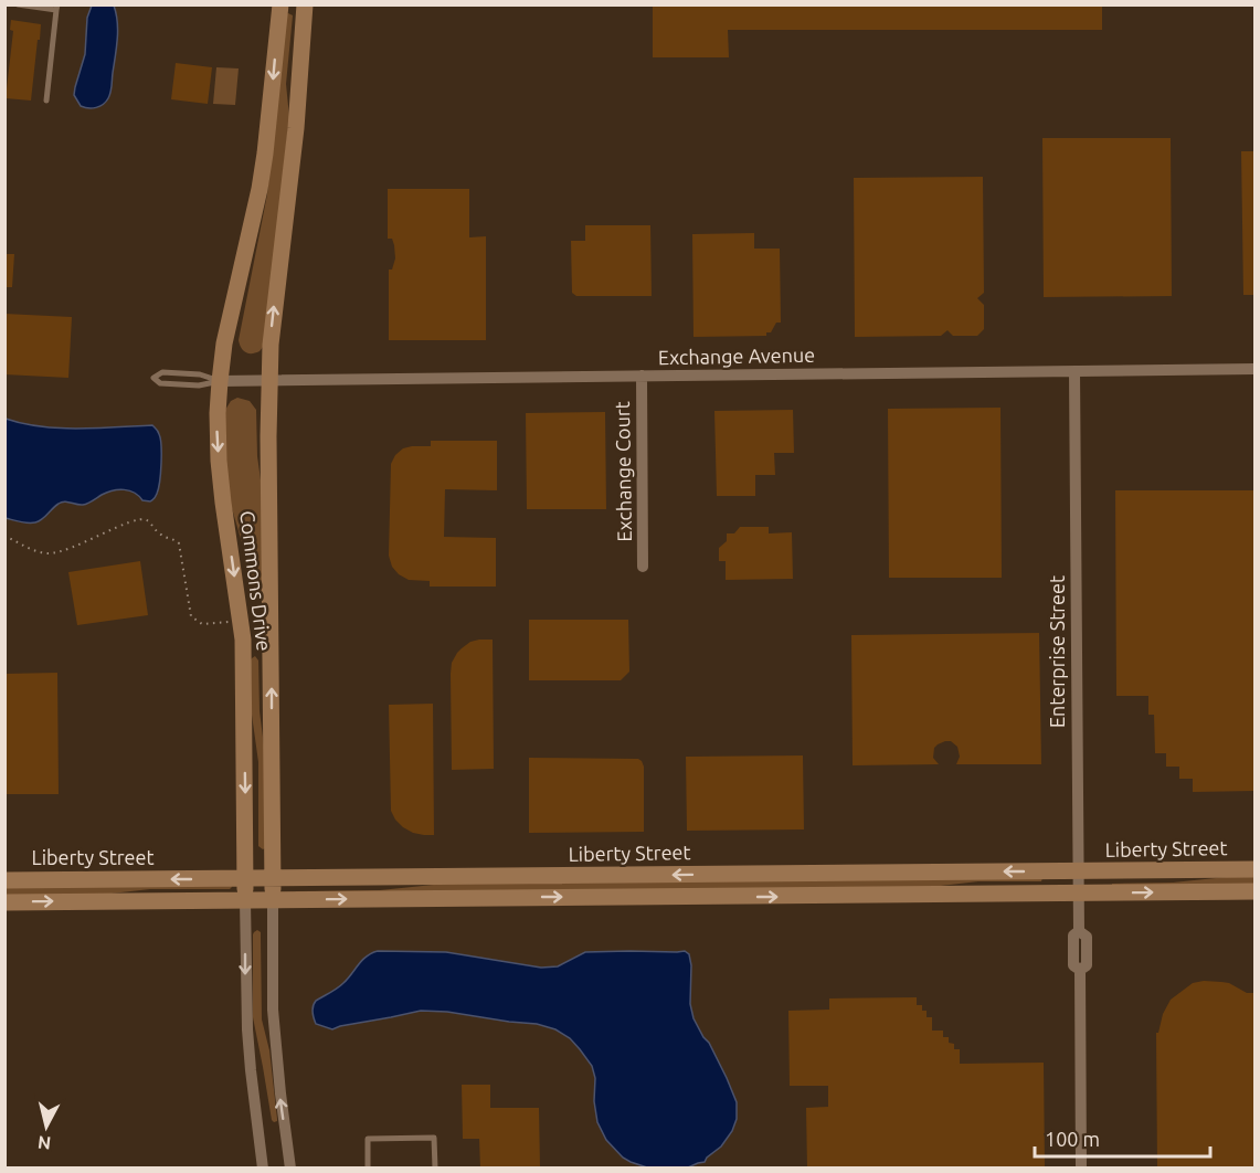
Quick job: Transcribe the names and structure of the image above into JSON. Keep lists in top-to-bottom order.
{
  "streets": {
    "street": [
      "Exchange Avenue",
      "Exchange Court",
      "Commons Drive",
      "Enterprise Street",
      "Liberty Street"
    ]
  },
  "crossings": [
    ["Exchange Avenue", "Exchange Court"],
    ["Exchange Avenue", "Commons Drive"],
    ["Exchange Avenue", "Enterprise Street"],
    ["Commons Drive", "Liberty Street"],
    ["Enterprise Street", "Liberty Street"]
  ],
  "scale_bar": "100 m",
  "north": "bottom"
}
